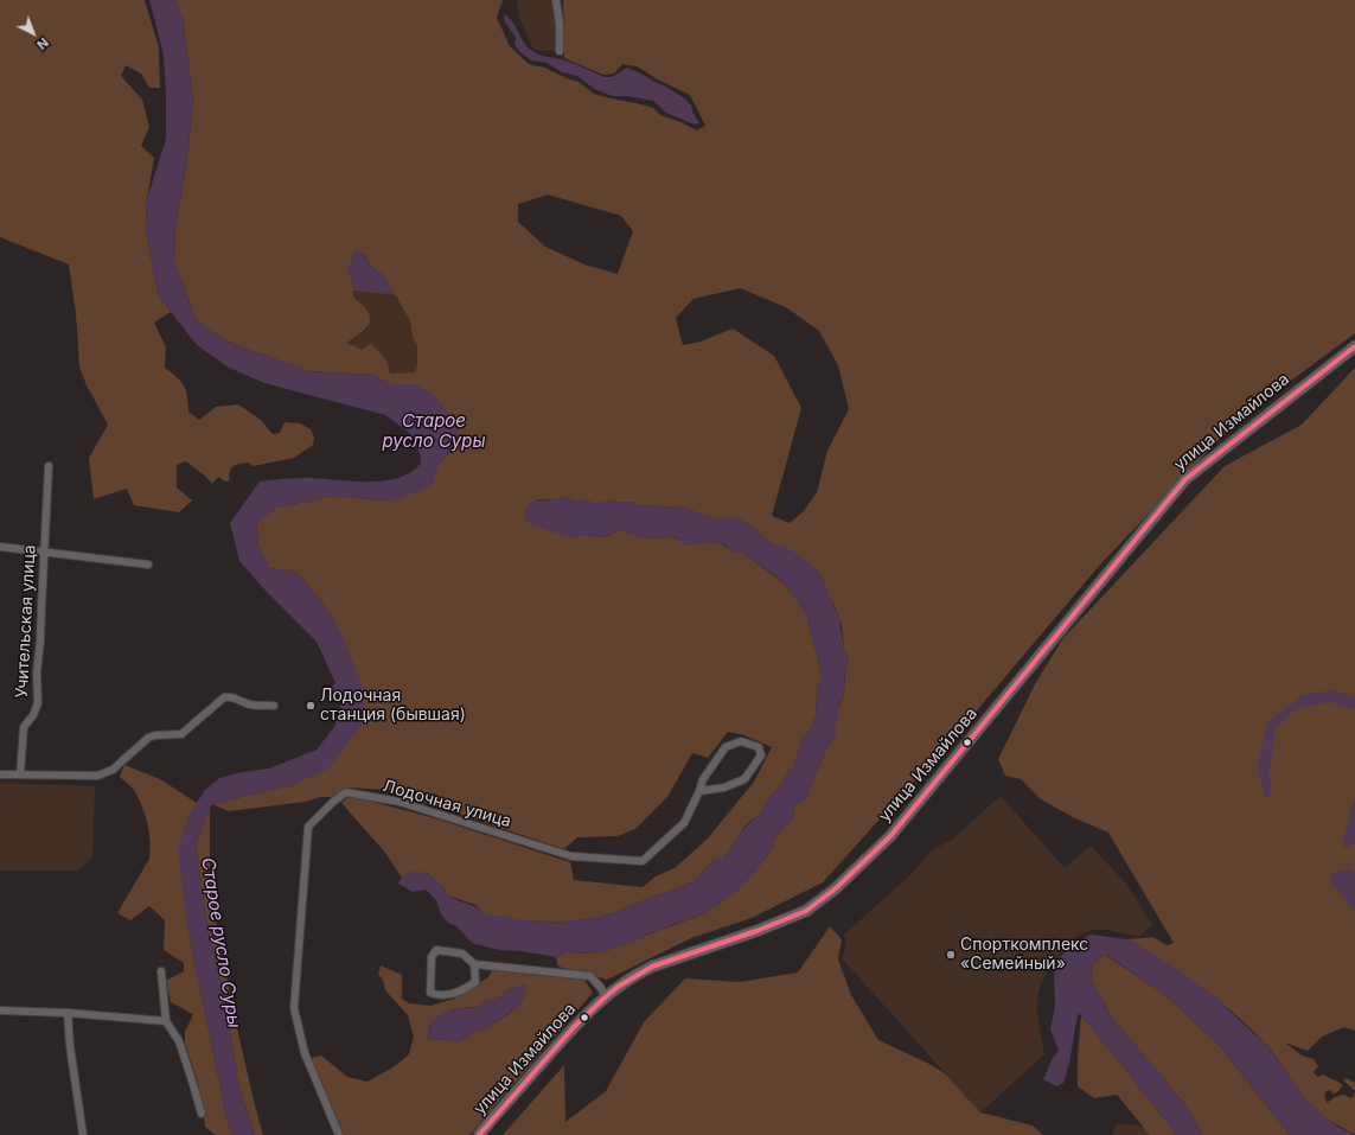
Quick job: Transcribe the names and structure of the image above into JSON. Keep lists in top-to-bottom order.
{
  "streets": {
    "main road": ["улица Измайлова"],
    "street": ["Учительская улица", "Лодочная улица"]
  },
  "water": ["Старое русло Суры"],
  "places": ["Лодочная станция (бывшая)", "Спорткомплекс «Семейный»"],
  "north": "bottom right"
}
